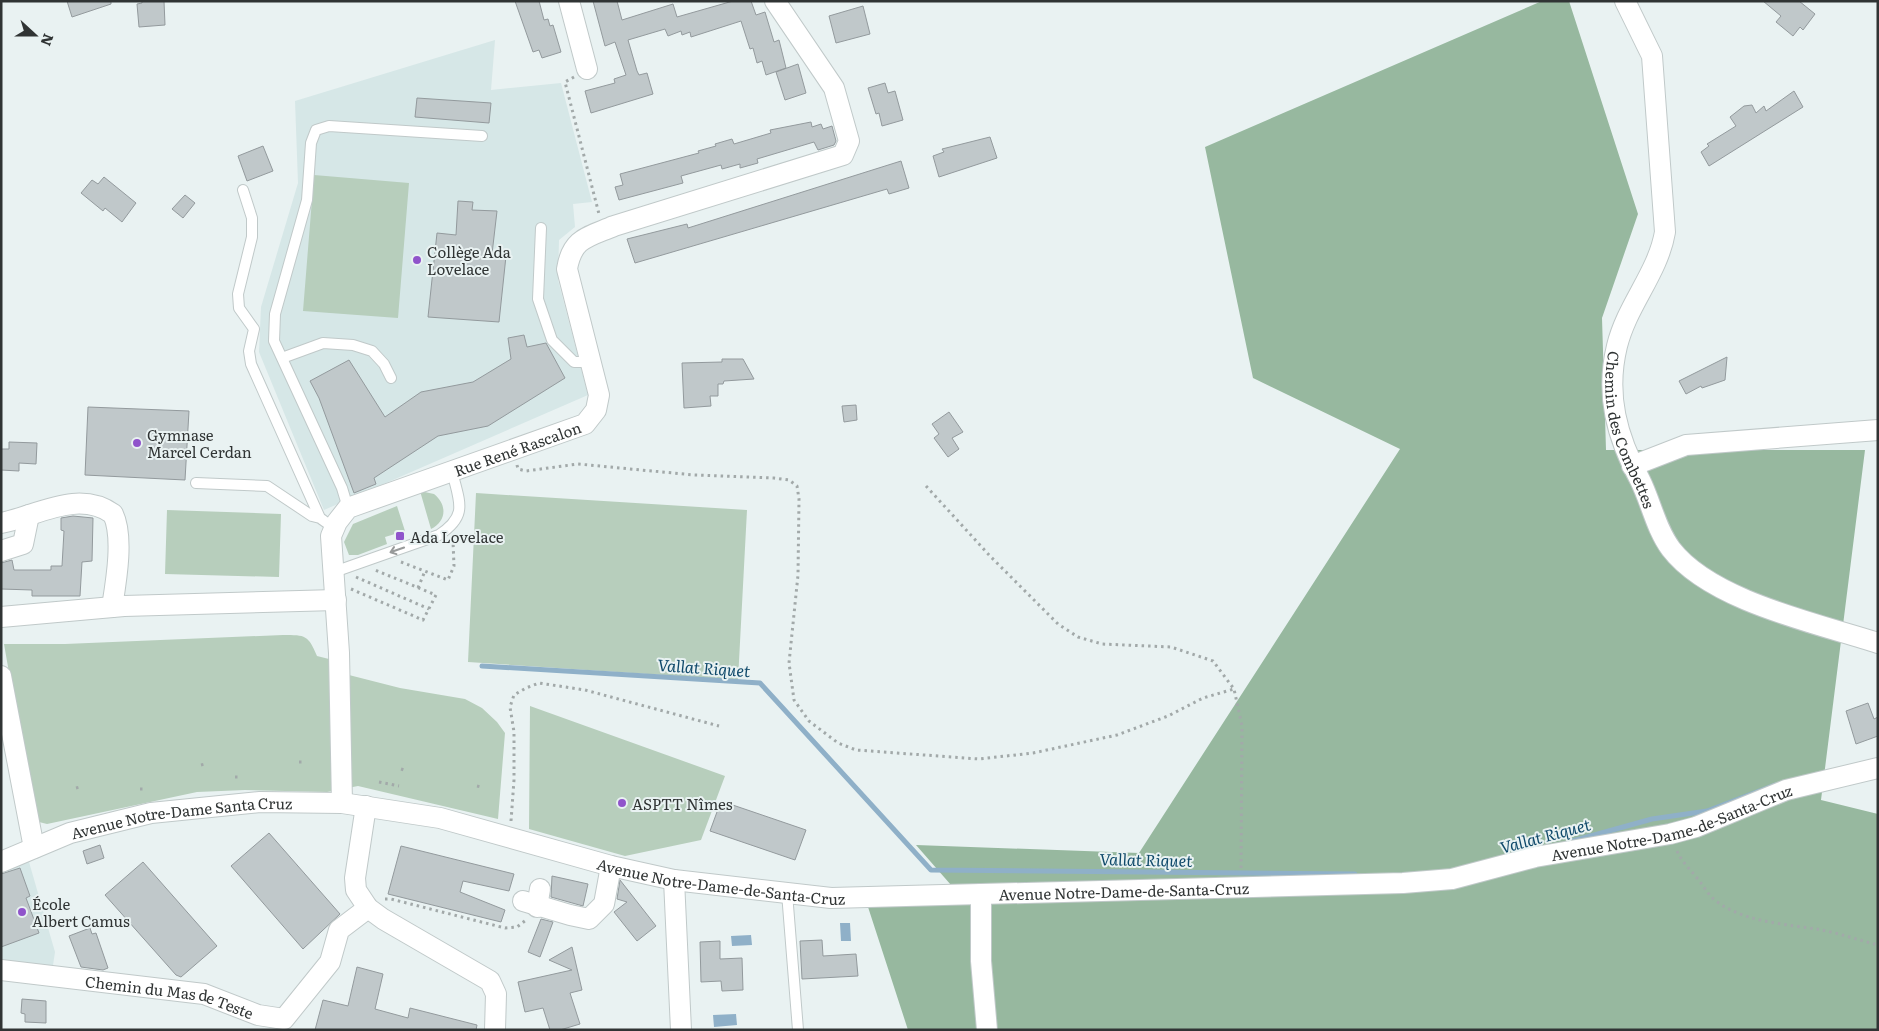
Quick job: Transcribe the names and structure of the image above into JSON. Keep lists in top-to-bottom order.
{
  "streets": {
    "street": [
      "Chemin des Combettes",
      "Rue René Rascalon",
      "Avenue Notre-Dame Santa Cruz",
      "Avenue Notre-Dame-de-Santa-Cruz",
      "Chemin du Mas de Teste"
    ]
  },
  "crossings": [
    ["Avenue Notre-Dame Santa Cruz", "Avenue Notre-Dame-de-Santa-Cruz"]
  ],
  "water": ["Vallat Riquet"],
  "places": {
    "other": [
      "Collège Ada Lovelace",
      "Gymnase Marcel Cerdan",
      "ASPTT Nîmes",
      "École Albert Camus"
    ],
    "transit": ["Ada Lovelace"]
  },
  "north": "right"
}
